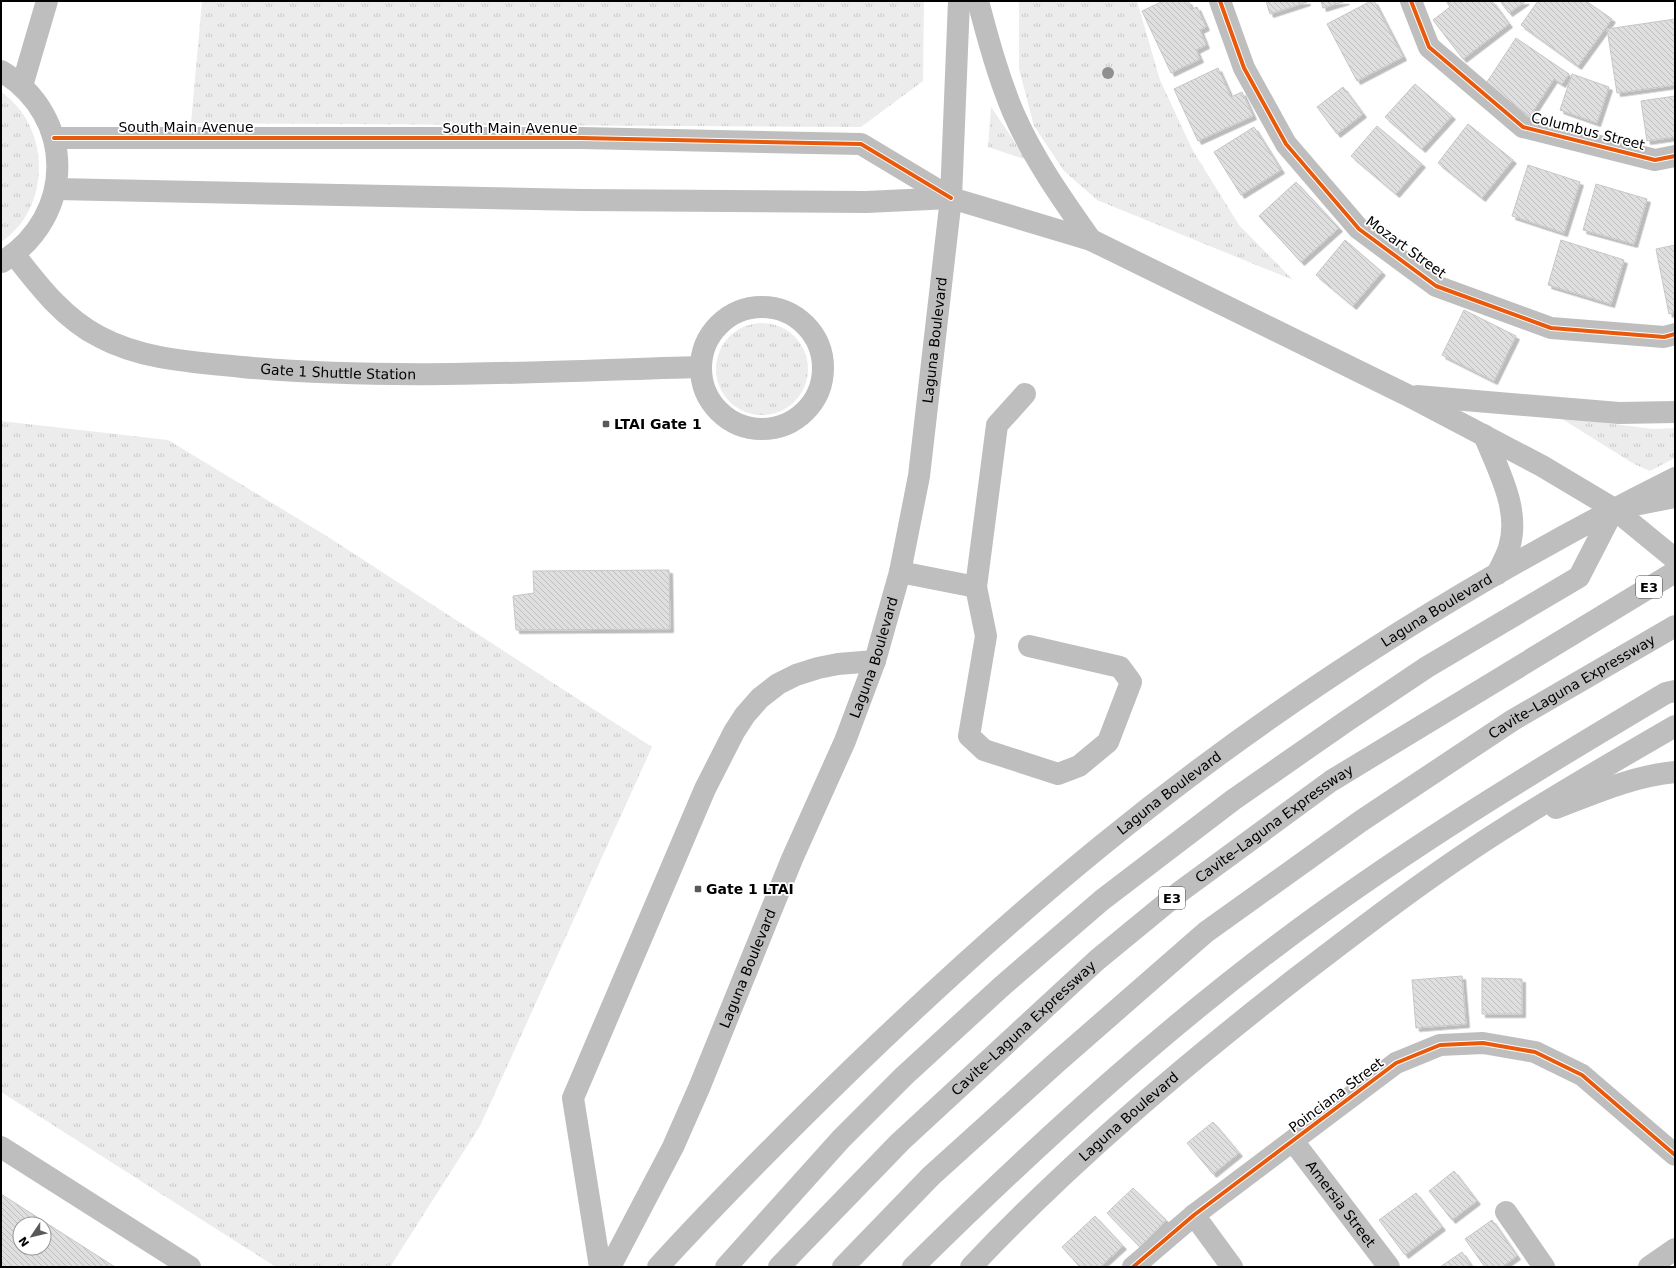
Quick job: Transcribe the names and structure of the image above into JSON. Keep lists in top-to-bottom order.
{
  "streets": {
    "main road": [
      "South Main Avenue",
      "Columbus Street",
      "Mozart Street",
      "Laguna Boulevard",
      "Gate 1 Shuttle Station",
      "E3",
      "Cavite–Laguna Expressway",
      "Poinciana Street",
      "Amersia Street"
    ]
  },
  "crossings": [
    ["South Main Avenue", "Laguna Boulevard"],
    ["Poinciana Street", "Amersia Street"]
  ],
  "places": {
    "transit": ["LTAI Gate 1", "Gate 1 LTAI"]
  },
  "north": "bottom left"
}
